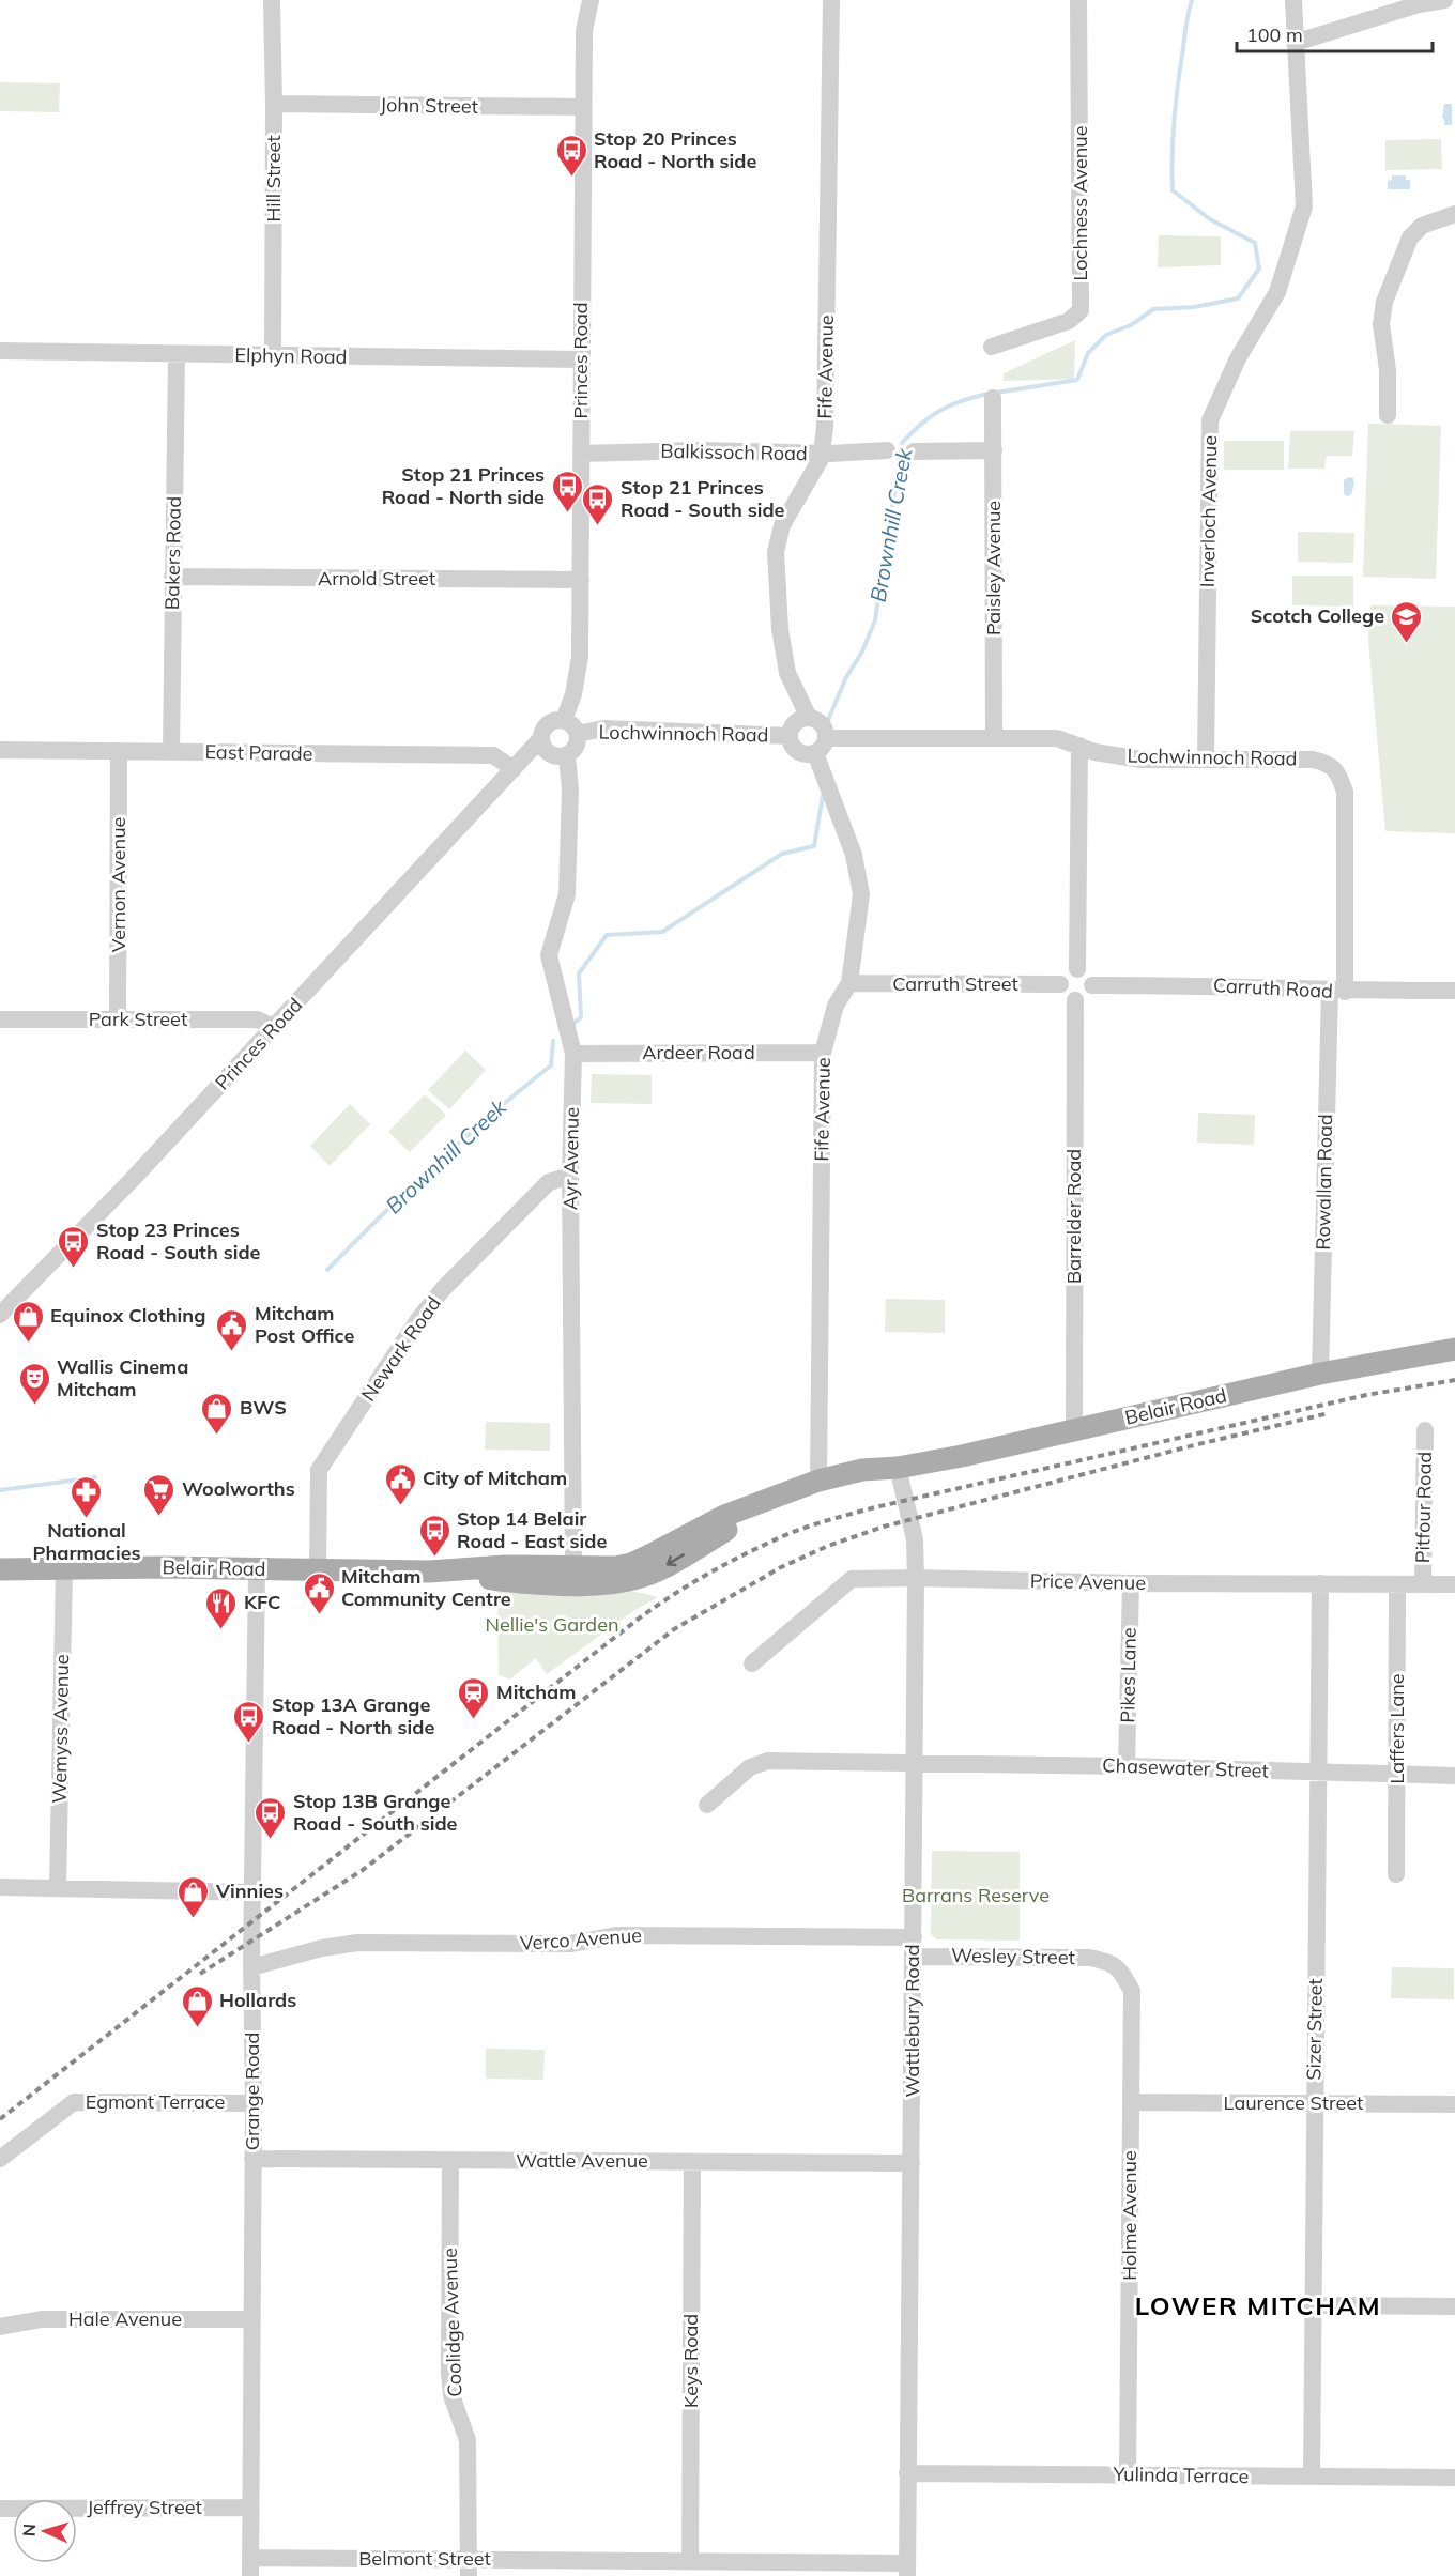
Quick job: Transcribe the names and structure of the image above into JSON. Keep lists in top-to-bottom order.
{
  "streets": {
    "main road": ["Belair Road"],
    "street": [
      "John Street",
      "Hill Street",
      "Lochness Avenue",
      "Elphyn Road",
      "Princes Road",
      "Fife Avenue",
      "Balkissoch Road",
      "Inverloch Avenue",
      "Bakers Road",
      "Paisley Avenue",
      "Arnold Street",
      "Lochwinnoch Road",
      "East Parade",
      "Vernon Avenue",
      "Carruth Street",
      "Carruth Road",
      "Park Street",
      "Ardeer Road",
      "Ayr Avenue",
      "Rowallan Road",
      "Barrelder Road",
      "Newark Road",
      "Pitfour Road",
      "Price Avenue",
      "Pikes Lane",
      "Wemyss Avenue",
      "Laffers Lane",
      "Chasewater Street",
      "Verco Avenue",
      "Wesley Street",
      "Wattlebury Road",
      "Sizer Street",
      "Grange Road",
      "Egmont Terrace",
      "Laurence Street",
      "Wattle Avenue",
      "Holme Avenue",
      "Hale Avenue",
      "Coolidge Avenue",
      "Keys Road",
      "Yulinda Terrace",
      "Jeffrey Street",
      "Belmont Street"
    ]
  },
  "crossings": [
    ["John Street", "Hill Street"],
    ["John Street", "Princes Road"],
    ["Hill Street", "Elphyn Road"],
    ["Elphyn Road", "Princes Road"],
    ["Elphyn Road", "Bakers Road"],
    ["Princes Road", "Balkissoch Road"],
    ["Princes Road", "Arnold Street"],
    ["Princes Road", "Lochwinnoch Road"],
    ["Princes Road", "East Parade"],
    ["Princes Road", "Park Street"],
    ["Princes Road", "Ayr Avenue"],
    ["Fife Avenue", "Balkissoch Road"],
    ["Fife Avenue", "Lochwinnoch Road"],
    ["Fife Avenue", "Carruth Street"],
    ["Fife Avenue", "Ardeer Road"],
    ["Fife Avenue", "Belair Road"],
    ["Inverloch Avenue", "Lochwinnoch Road"],
    ["Bakers Road", "Arnold Street"],
    ["Bakers Road", "East Parade"],
    ["Paisley Avenue", "Lochwinnoch Road"],
    ["Lochwinnoch Road", "Carruth Road"],
    ["Lochwinnoch Road", "Ayr Avenue"],
    ["Lochwinnoch Road", "Rowallan Road"],
    ["East Parade", "Vernon Avenue"],
    ["Vernon Avenue", "Park Street"],
    ["Carruth Street", "Carruth Road"],
    ["Carruth Street", "Barrelder Road"],
    ["Carruth Road", "Rowallan Road"],
    ["Carruth Road", "Barrelder Road"],
    ["Ardeer Road", "Ayr Avenue"],
    ["Ayr Avenue", "Newark Road"],
    ["Ayr Avenue", "Belair Road"],
    ["Rowallan Road", "Belair Road"],
    ["Barrelder Road", "Belair Road"],
    ["Newark Road", "Belair Road"],
    ["Belair Road", "Wemyss Avenue"],
    ["Belair Road", "Wattlebury Road"],
    ["Belair Road", "Grange Road"],
    ["Pitfour Road", "Price Avenue"],
    ["Price Avenue", "Pikes Lane"],
    ["Price Avenue", "Laffers Lane"],
    ["Price Avenue", "Wattlebury Road"],
    ["Price Avenue", "Sizer Street"],
    ["Pikes Lane", "Chasewater Street"],
    ["Laffers Lane", "Chasewater Street"],
    ["Chasewater Street", "Wattlebury Road"],
    ["Chasewater Street", "Sizer Street"],
    ["Verco Avenue", "Wattlebury Road"],
    ["Verco Avenue", "Grange Road"],
    ["Wesley Street", "Wattlebury Road"],
    ["Wesley Street", "Holme Avenue"],
    ["Wattlebury Road", "Wattle Avenue"],
    ["Wattlebury Road", "Yulinda Terrace"],
    ["Wattlebury Road", "Belmont Street"],
    ["Sizer Street", "Laurence Street"],
    ["Sizer Street", "Yulinda Terrace"],
    ["Grange Road", "Egmont Terrace"],
    ["Grange Road", "Wattle Avenue"],
    ["Grange Road", "Hale Avenue"],
    ["Grange Road", "Jeffrey Street"],
    ["Grange Road", "Belmont Street"],
    ["Laurence Street", "Holme Avenue"],
    ["Wattle Avenue", "Coolidge Avenue"],
    ["Wattle Avenue", "Keys Road"],
    ["Holme Avenue", "Yulinda Terrace"],
    ["Coolidge Avenue", "Belmont Street"],
    ["Keys Road", "Belmont Street"]
  ],
  "districts": ["LOWER MITCHAM"],
  "water": ["Brownhill Creek"],
  "parks": ["Nellie's Garden", "Barrans Reserve"],
  "places": {
    "bus stop": [
      "Stop 20 Princes Road - North side",
      "Stop 21 Princes Road - North side",
      "Stop 21 Princes Road - South side",
      "Stop 23 Princes Road - South side",
      "Stop 14 Belair Road - East side",
      "Stop 13A Grange Road - North side",
      "Stop 13B Grange Road - South side"
    ],
    "school or university": ["Scotch College"],
    "shop": [
      "Equinox Clothing",
      "BWS",
      "Vinnies",
      "Hollards"
    ],
    "public building": ["Mitcham Post Office", "City of Mitcham", "Mitcham Community Centre"],
    "theatre": ["Wallis Cinema Mitcham"],
    "supermarket": ["Woolworths"],
    "pharmacy": ["National Pharmacies"],
    "restaurant": ["KFC"],
    "station": ["Mitcham"]
  },
  "scale_bar": "100 m",
  "north": "left"
}
